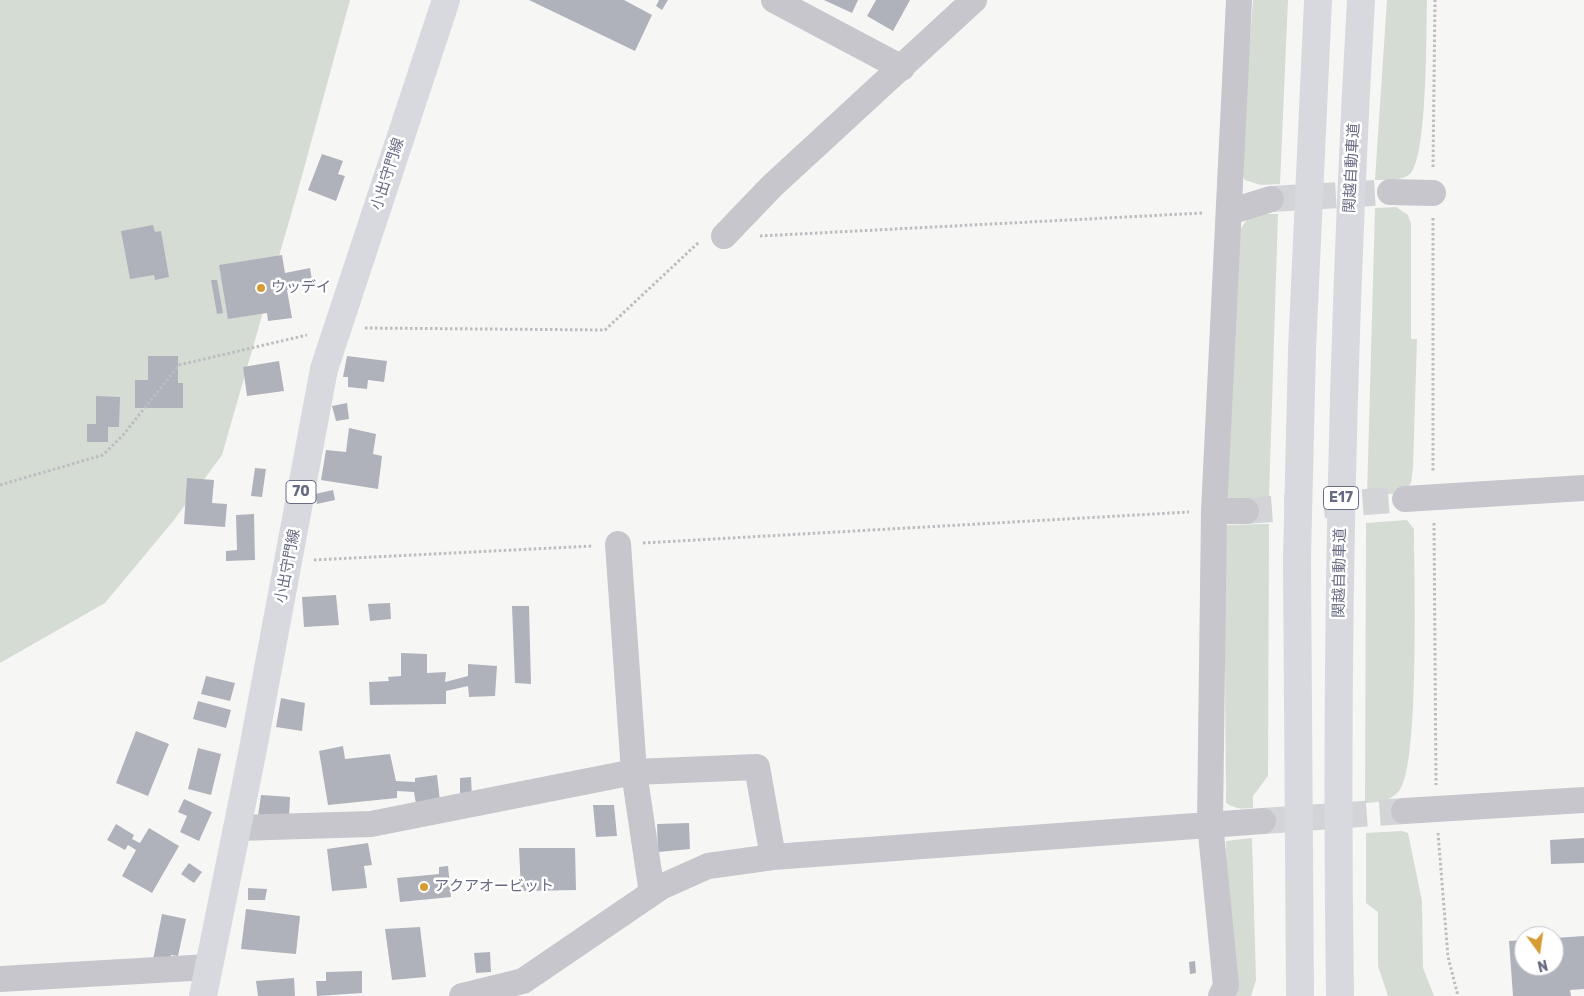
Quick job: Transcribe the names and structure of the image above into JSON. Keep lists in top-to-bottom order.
{
  "streets": {
    "main road": [
      "関越自動車道",
      "小出守門線",
      "70",
      "E17"
    ]
  },
  "places": ["ウッデイ", "アクアオービット"],
  "north": "bottom"
}
